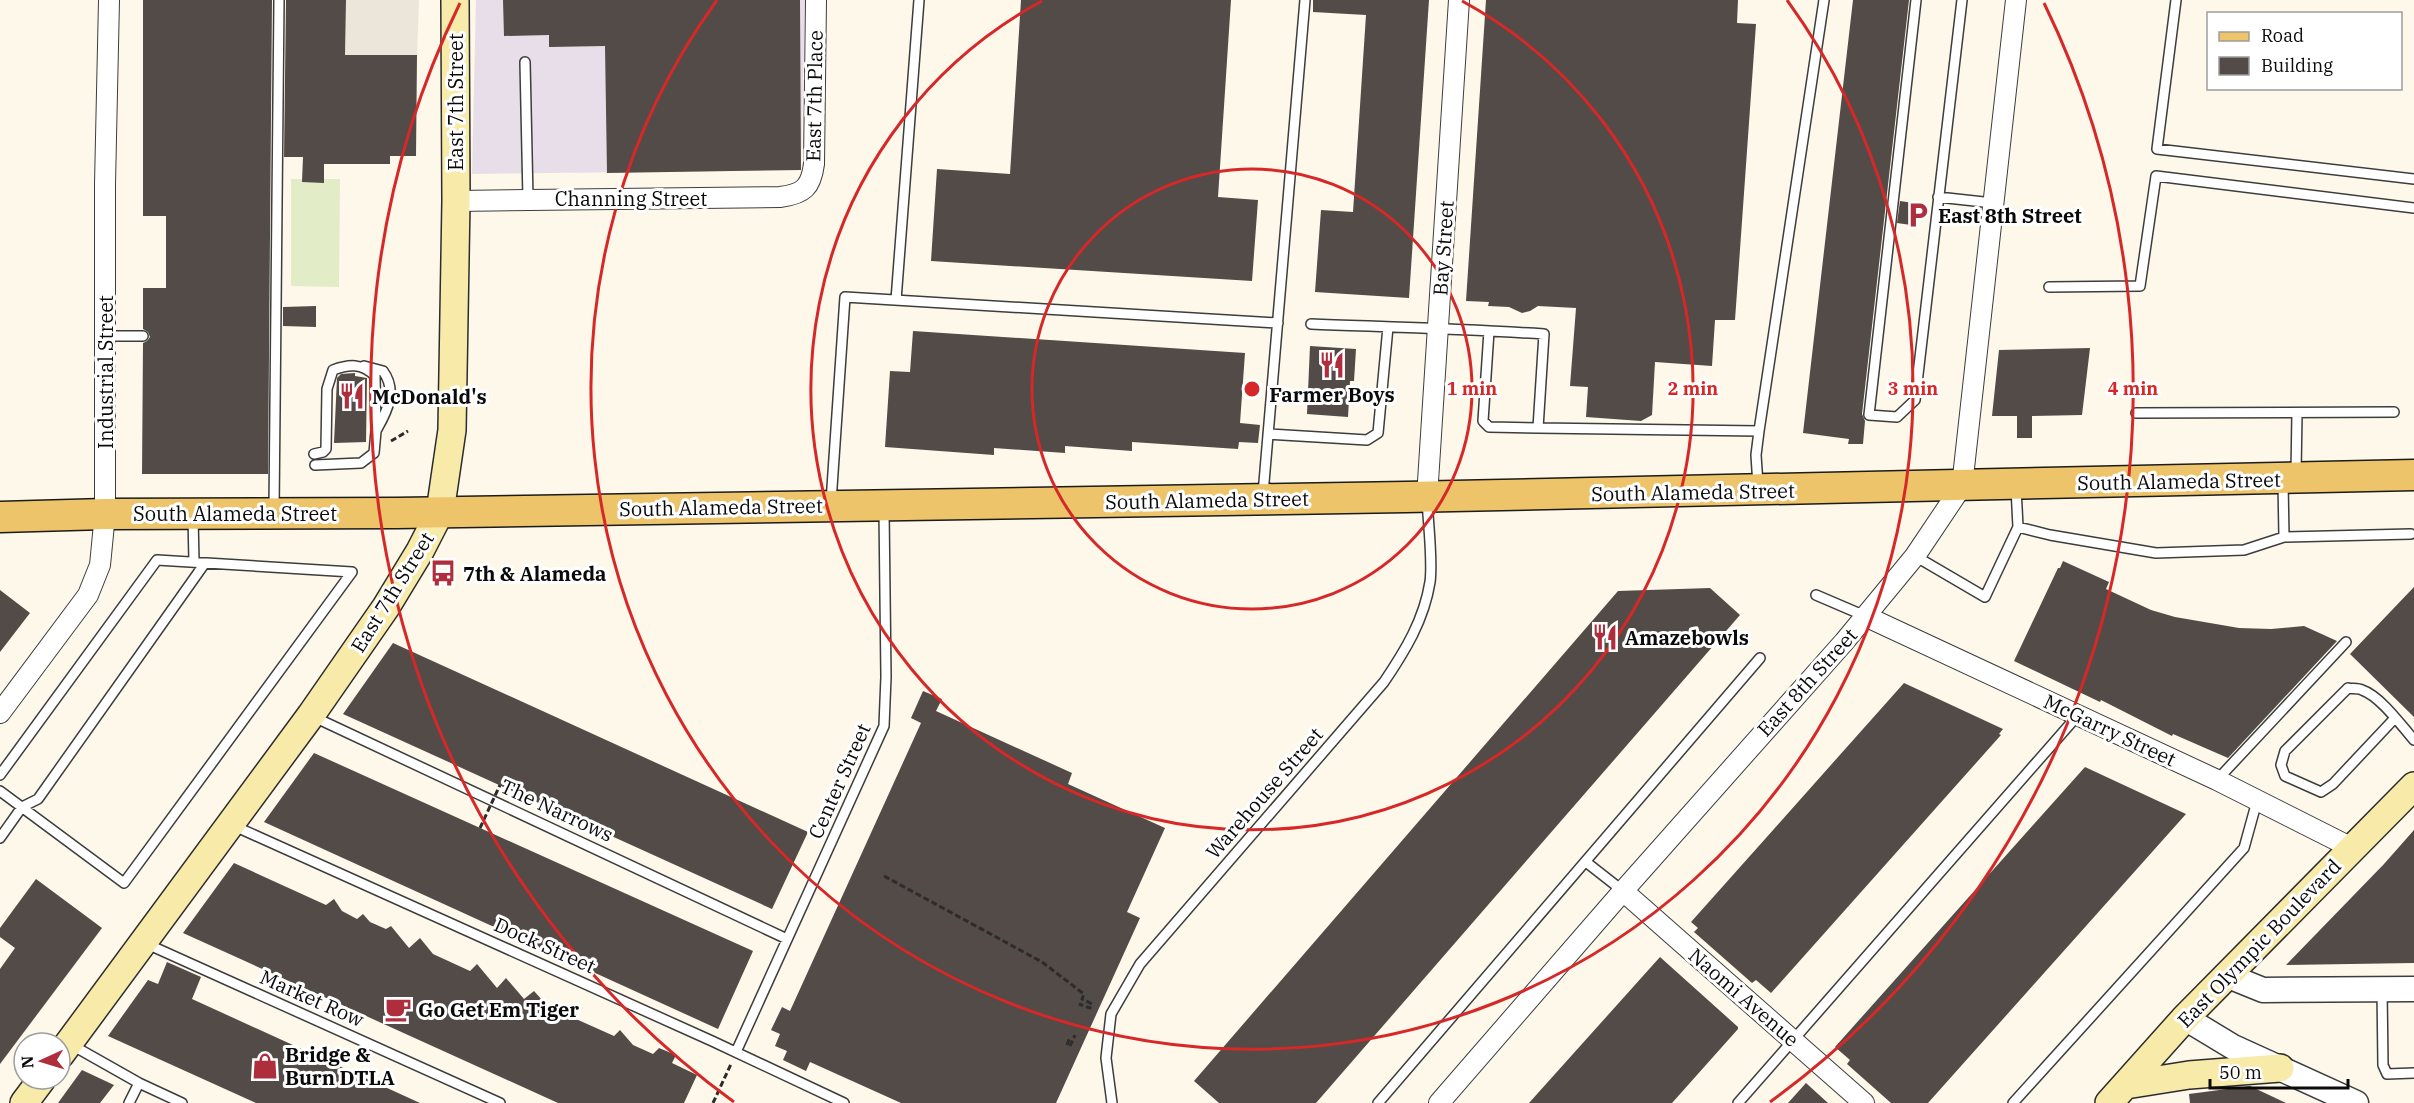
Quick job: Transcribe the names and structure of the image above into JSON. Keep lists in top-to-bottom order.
{
  "streets": {
    "main road": ["East 7th Street", "South Alameda Street", "East Olympic Boulevard"],
    "street": [
      "East 7th Place",
      "Channing Street",
      "Bay Street",
      "Industrial Street",
      "East 8th Street",
      "McGarry Street",
      "Naomi Avenue"
    ],
    "lane": [
      "Center Street",
      "Warehouse Street",
      "The Narrows",
      "Dock Street",
      "Market Row"
    ]
  },
  "crossings": [
    ["East 7th Place", "Channing Street"],
    ["East 7th Street", "Channing Street"],
    ["East 7th Street", "South Alameda Street"],
    ["East 7th Street", "The Narrows"],
    ["East 7th Street", "Dock Street"],
    ["East 7th Street", "Market Row"],
    ["Bay Street", "South Alameda Street"],
    ["Bay Street", "Warehouse Street"],
    ["Industrial Street", "South Alameda Street"],
    ["South Alameda Street", "East 8th Street"],
    ["South Alameda Street", "Center Street"],
    ["South Alameda Street", "Warehouse Street"],
    ["East 8th Street", "McGarry Street"],
    ["East 8th Street", "Naomi Avenue"],
    ["McGarry Street", "East Olympic Boulevard"],
    ["Center Street", "The Narrows"],
    ["Center Street", "Dock Street"]
  ],
  "places": {
    "parking": ["East 8th Street"],
    "restaurant": ["Farmer Boys", "McDonald's", "Amazebowls"],
    "bus stop": ["7th & Alameda"],
    "cafe": ["Go Get Em Tiger"],
    "shop": ["Bridge & Burn DTLA"]
  },
  "legend": ["Road", "Building"],
  "scale_bar": "50 m",
  "north": "left",
  "rings": [
    "1 min",
    "2 min",
    "3 min",
    "4 min"
  ]
}
